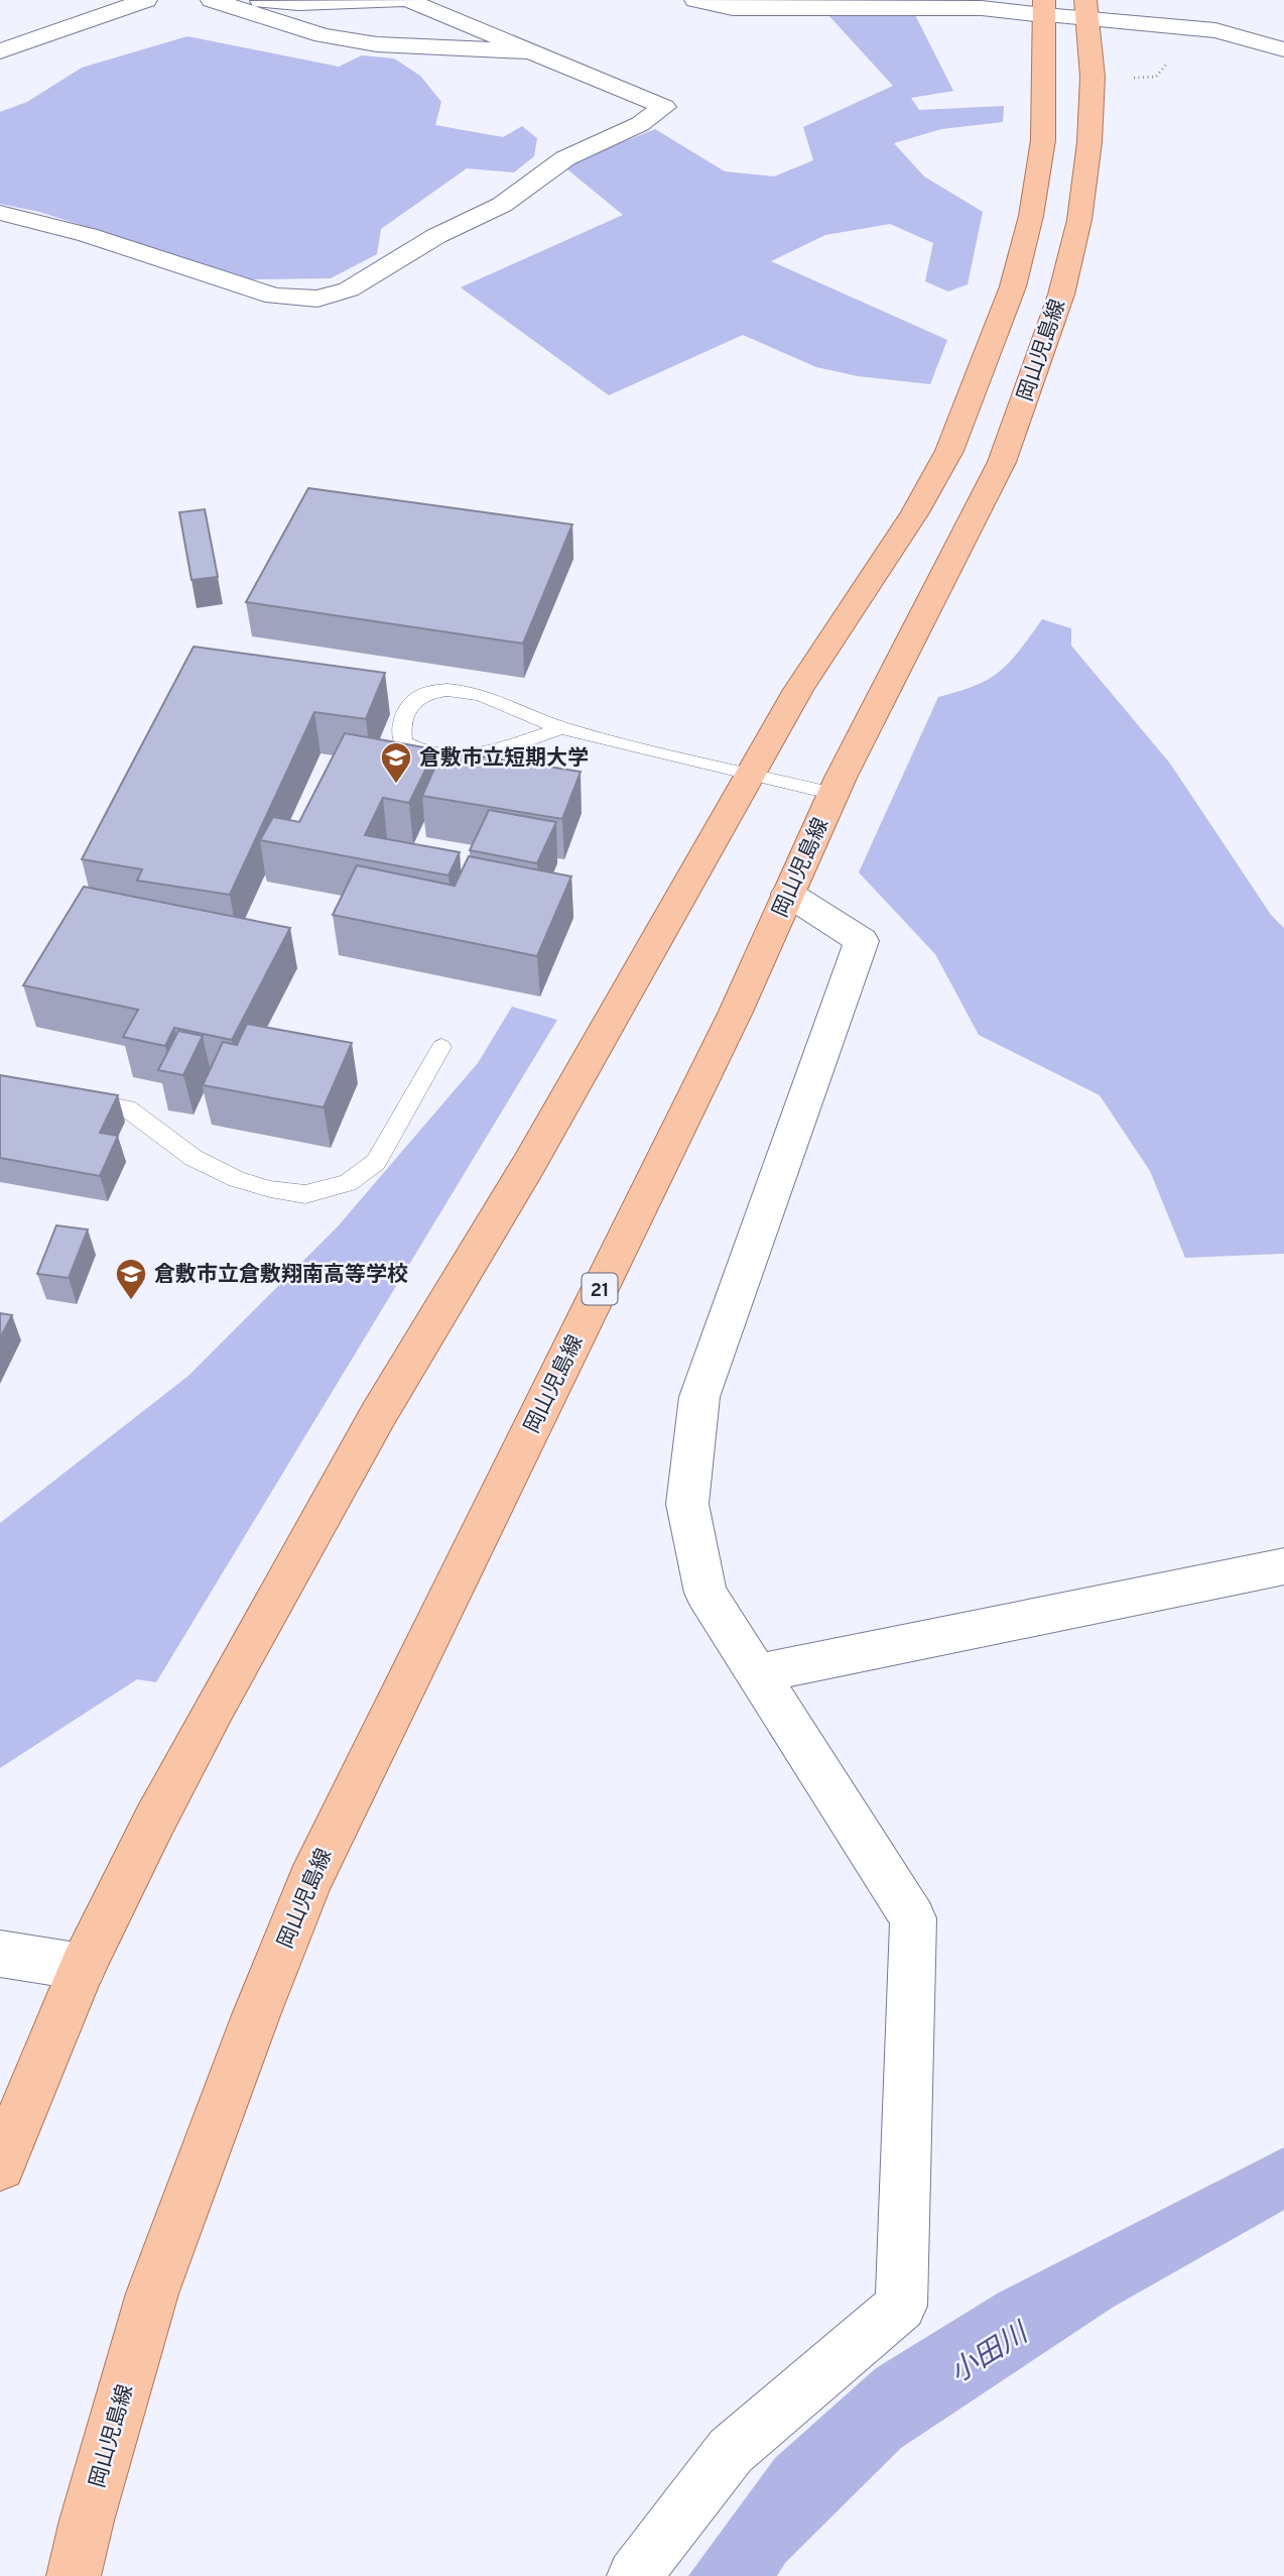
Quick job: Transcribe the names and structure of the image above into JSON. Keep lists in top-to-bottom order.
{
  "streets": {
    "main road": ["岡山児島線", "21"]
  },
  "water": ["小田川"],
  "places": {
    "school or university": ["倉敷市立短期大学", "倉敷市立倉敷翔南高等学校"]
  }
}
